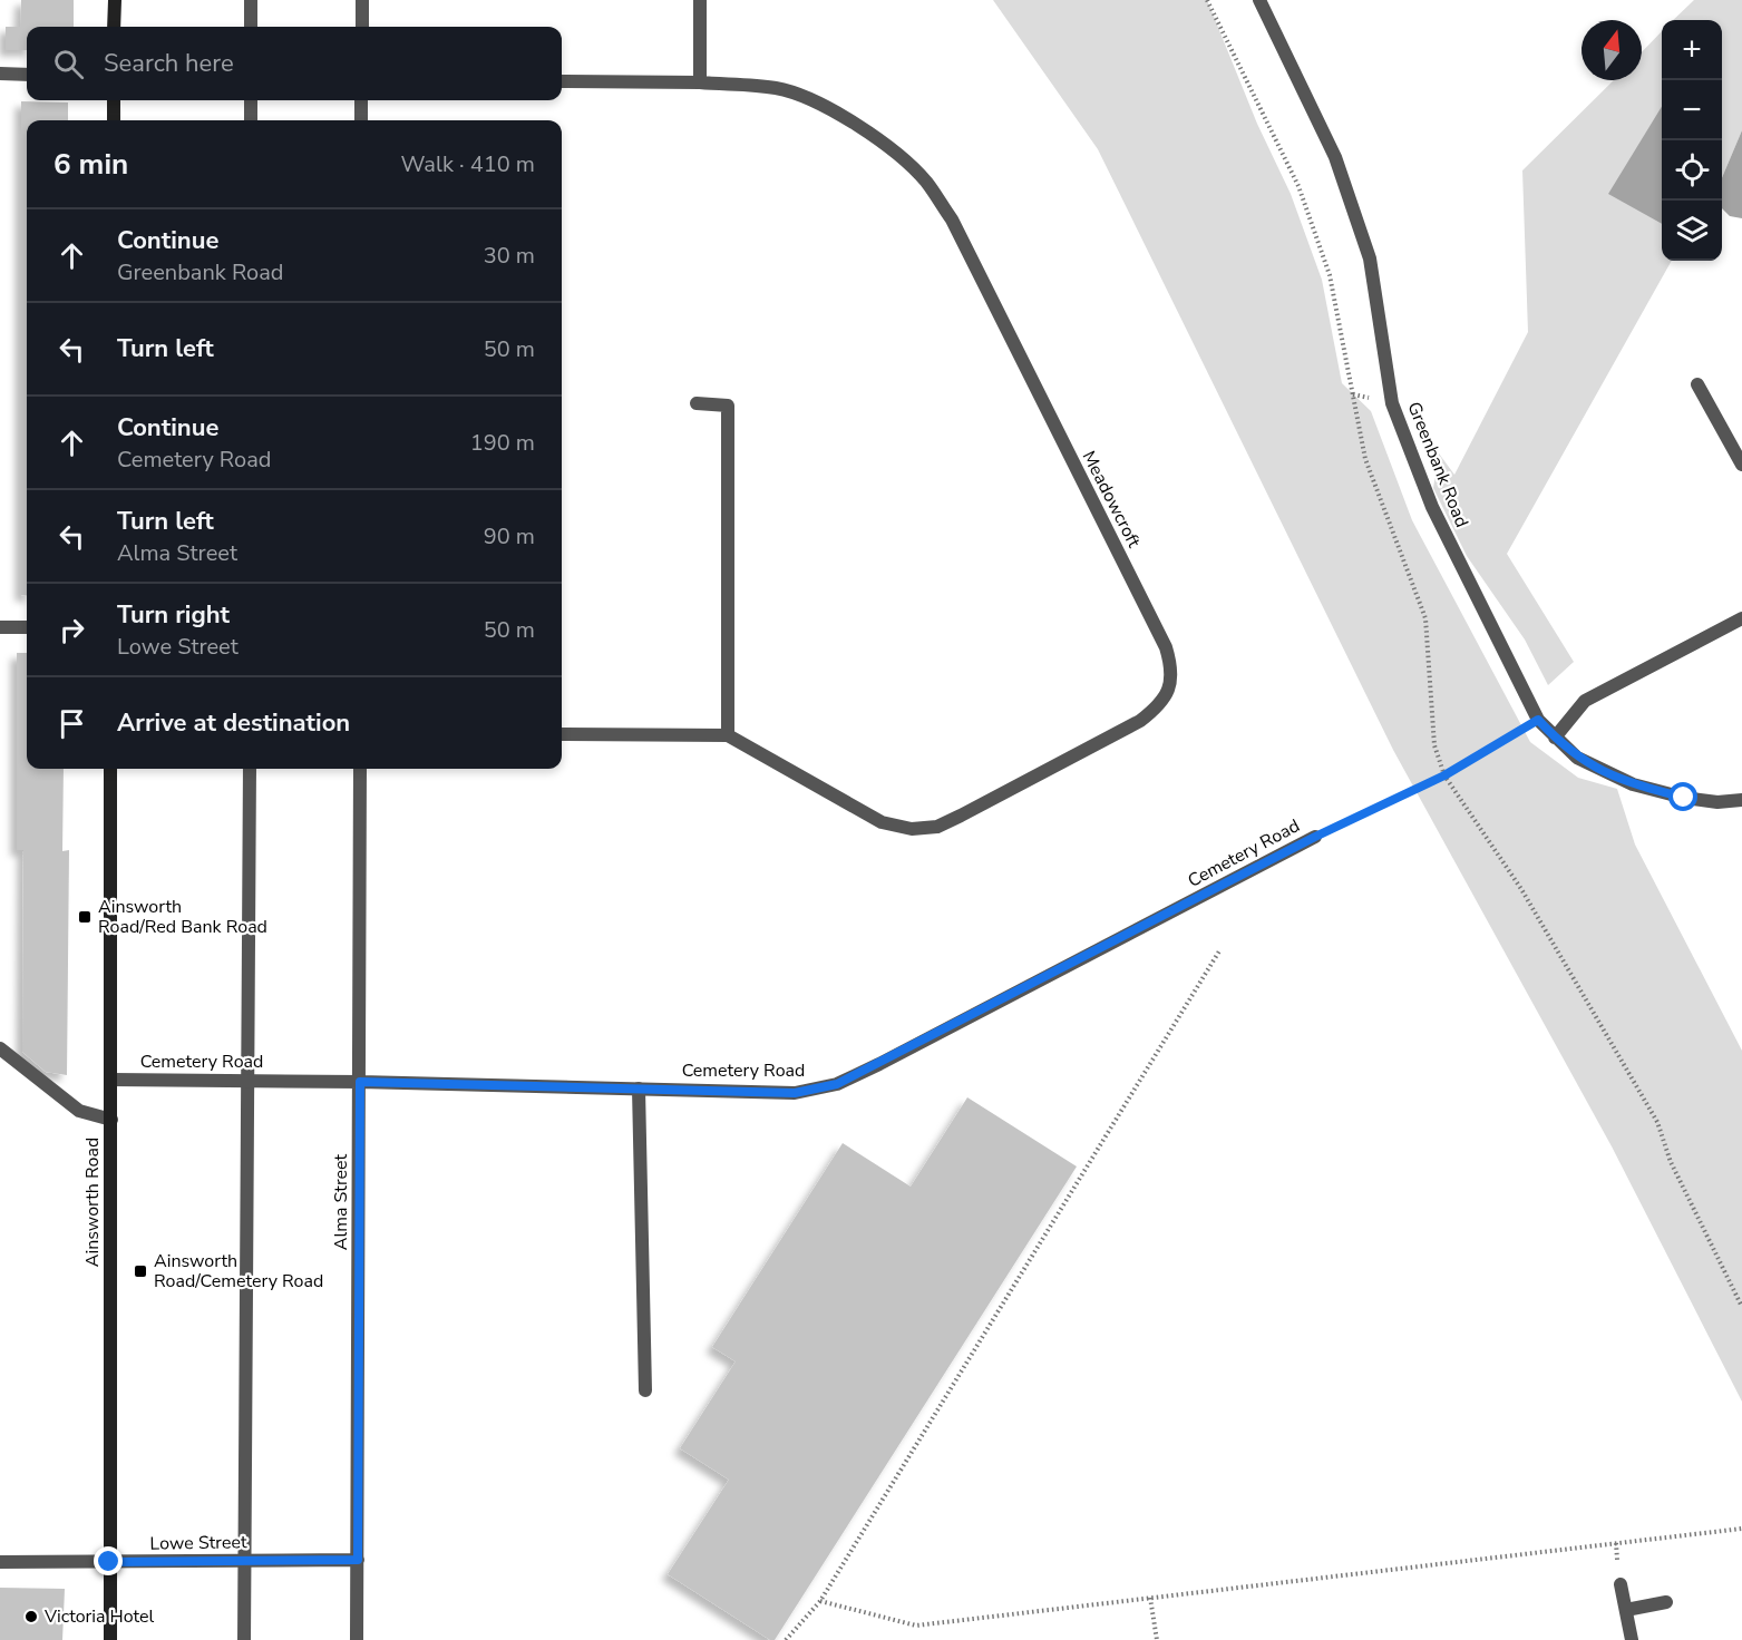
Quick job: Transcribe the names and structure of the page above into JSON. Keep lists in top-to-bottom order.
{
  "streets": {
    "main road": ["Ainsworth Road"],
    "street": [
      "Greenbank Road",
      "Meadowcroft",
      "Cemetery Road",
      "Alma Street",
      "Lowe Street"
    ]
  },
  "crossings": [
    ["Cemetery Road", "Ainsworth Road"],
    ["Cemetery Road", "Alma Street"],
    ["Ainsworth Road", "Lowe Street"],
    ["Alma Street", "Lowe Street"]
  ],
  "places": {
    "transit": ["Ainsworth Road/Red Bank Road", "Ainsworth Road/Cemetery Road"],
    "other": ["Victoria Hotel"]
  },
  "north": "top",
  "page": {
    "map_buttons": ["+", "−"],
    "search": "Search here",
    "heading": ["6 min", "Walk · 410 m"],
    "list": [
      ["Continue", "Greenbank Road", "30 m"],
      ["Turn left", "50 m"],
      ["Continue", "Cemetery Road", "190 m"],
      ["Turn left", "Alma Street", "90 m"],
      ["Turn right", "Lowe Street", "50 m"],
      "Arrive at destination"
    ]
  }
}
